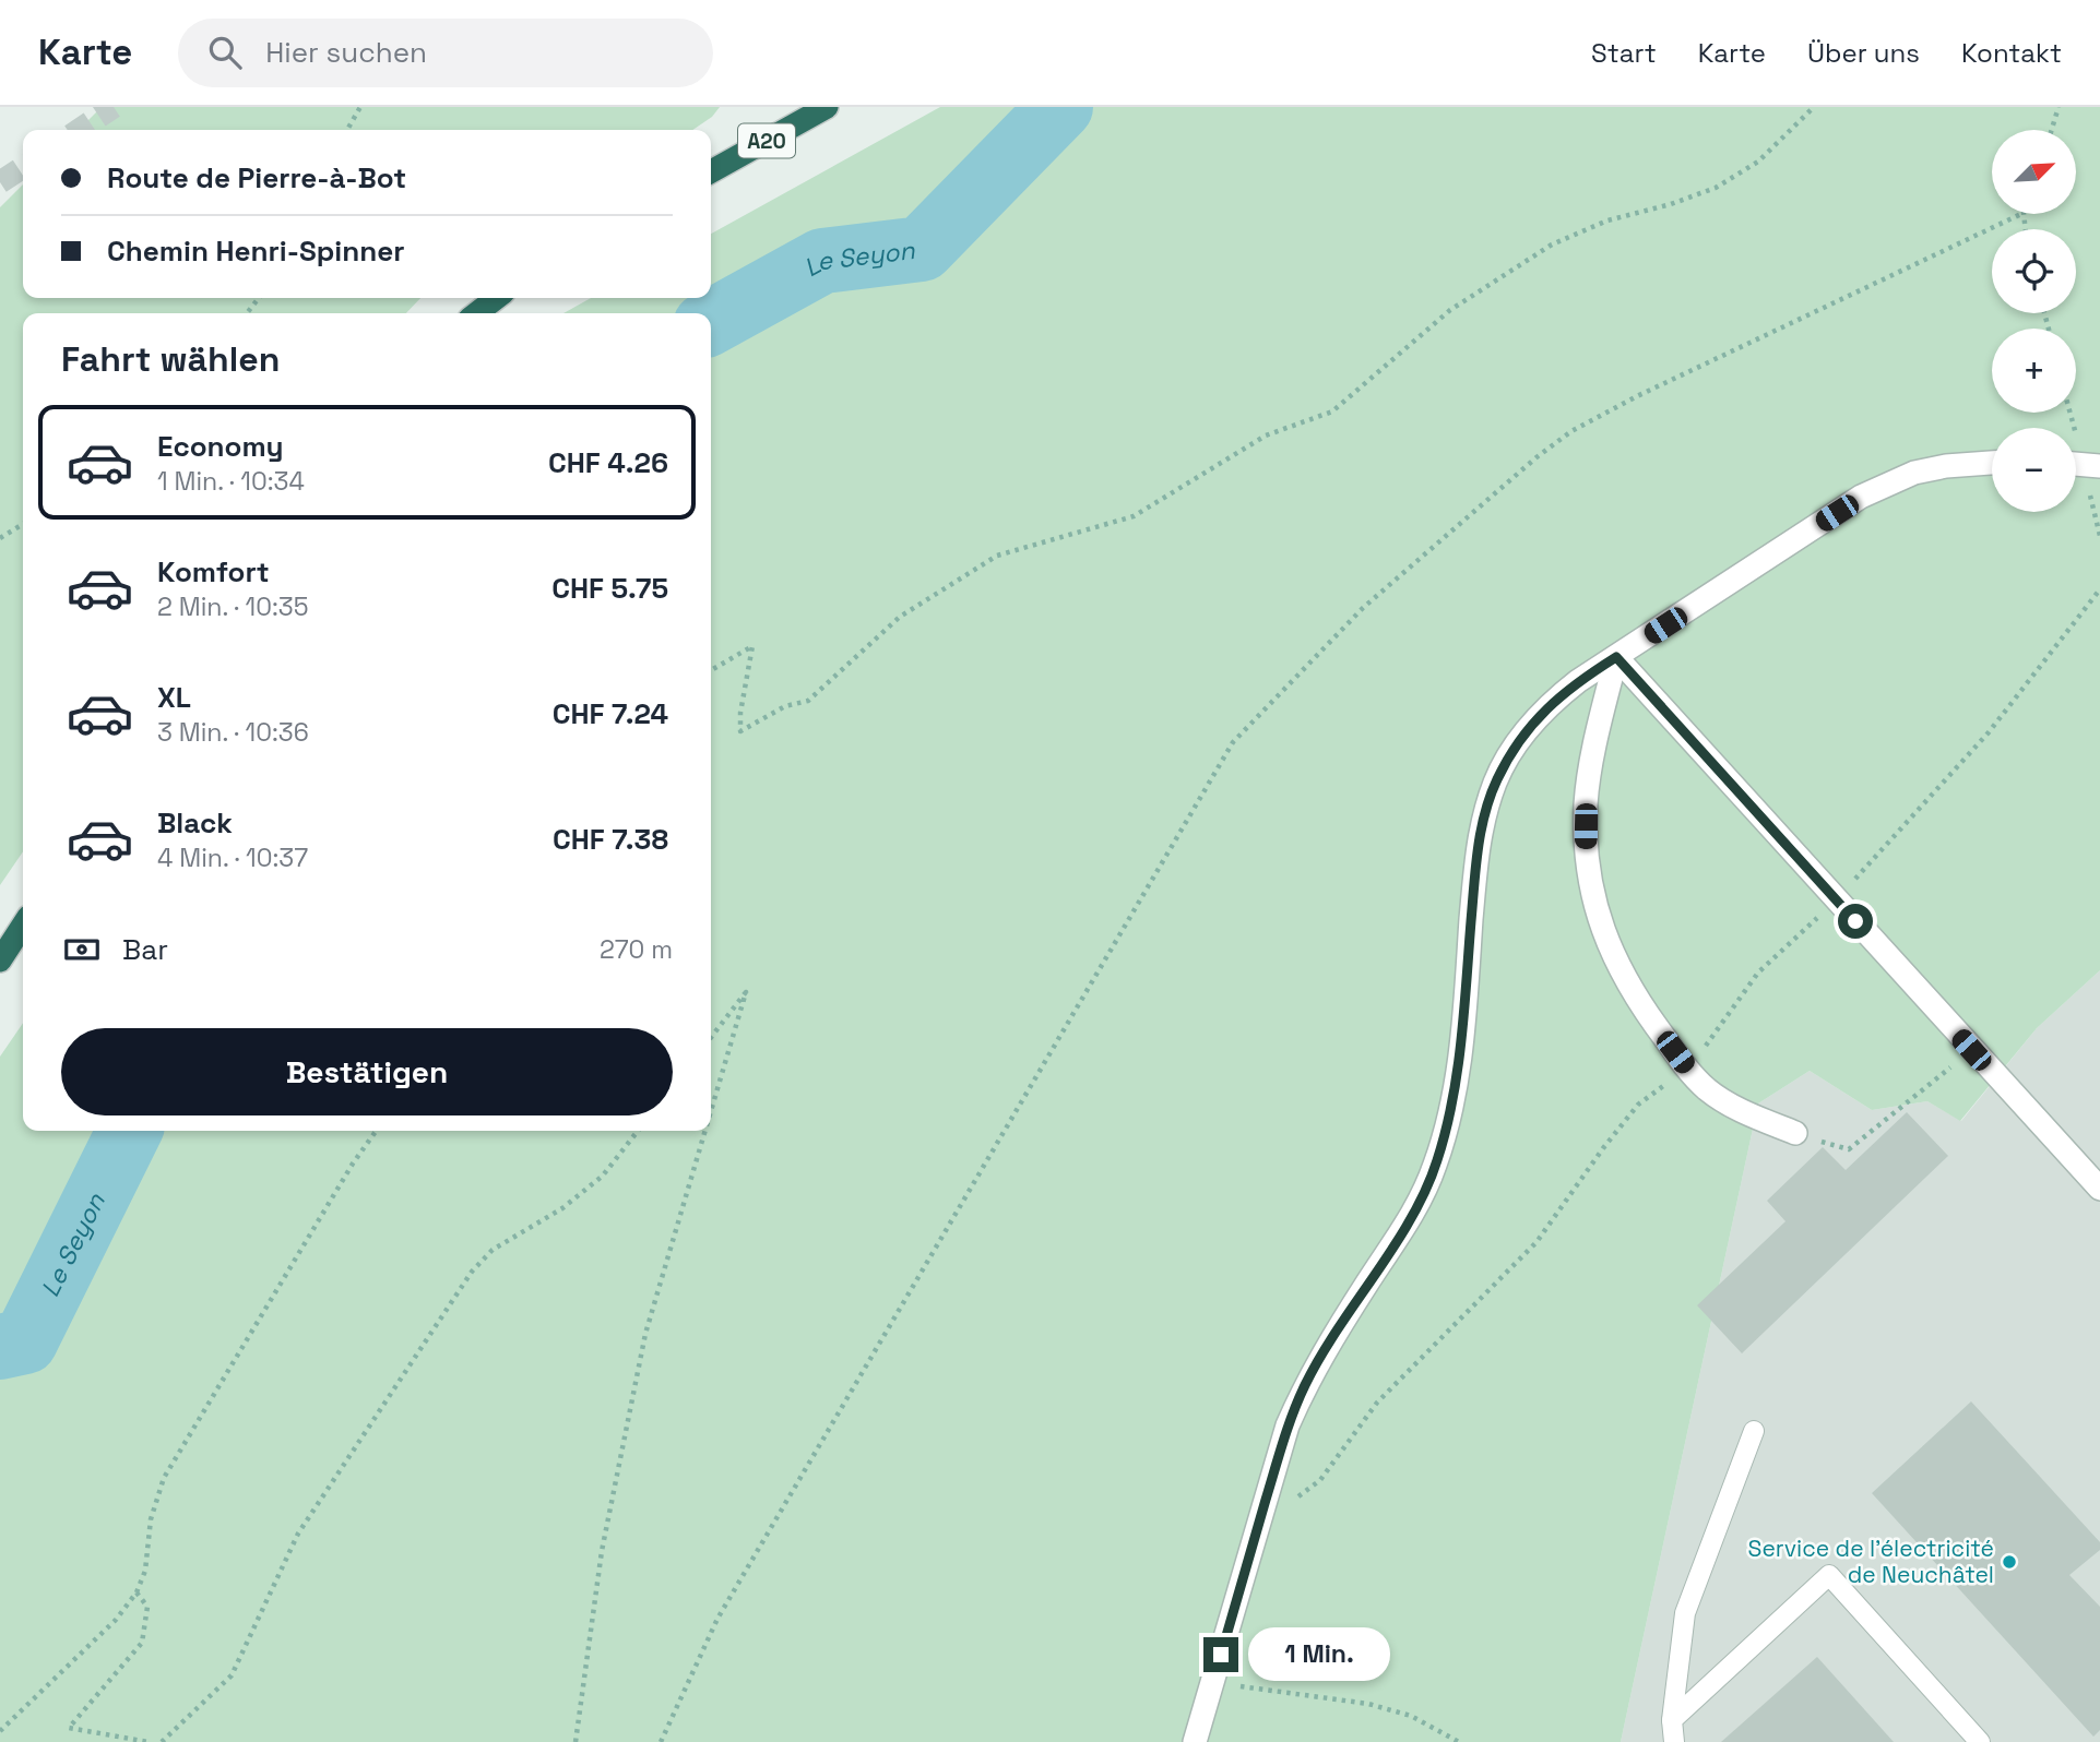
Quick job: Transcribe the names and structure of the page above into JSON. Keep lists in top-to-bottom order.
{
  "streets": {
    "highway": ["A20"]
  },
  "water": ["Le Seyon"],
  "places": ["Service de l'électricité de Neuchâtel"],
  "north": "top right",
  "page": {
    "header": "Karte",
    "search": "Hier suchen",
    "nav": [
      "Start",
      "Karte",
      "Über uns",
      "Kontakt"
    ],
    "map_buttons": ["+", "−"],
    "banner": ["Route de Pierre-à-Bot", "Chemin Henri-Spinner"],
    "heading": "Fahrt wählen",
    "list": [
      {
        "name": "Economy",
        "note": "1 Min. · 10:34",
        "value": "CHF 4.26"
      },
      {
        "name": "Komfort",
        "note": "2 Min. · 10:35",
        "value": "CHF 5.75"
      },
      {
        "name": "XL",
        "note": "3 Min. · 10:36",
        "value": "CHF 7.24"
      },
      {
        "name": "Black",
        "note": "4 Min. · 10:37",
        "value": "CHF 7.38"
      }
    ],
    "pay": ["Bar", "270 m"],
    "buttons": "Bestätigen",
    "bubble": "1 Min."
  }
}
